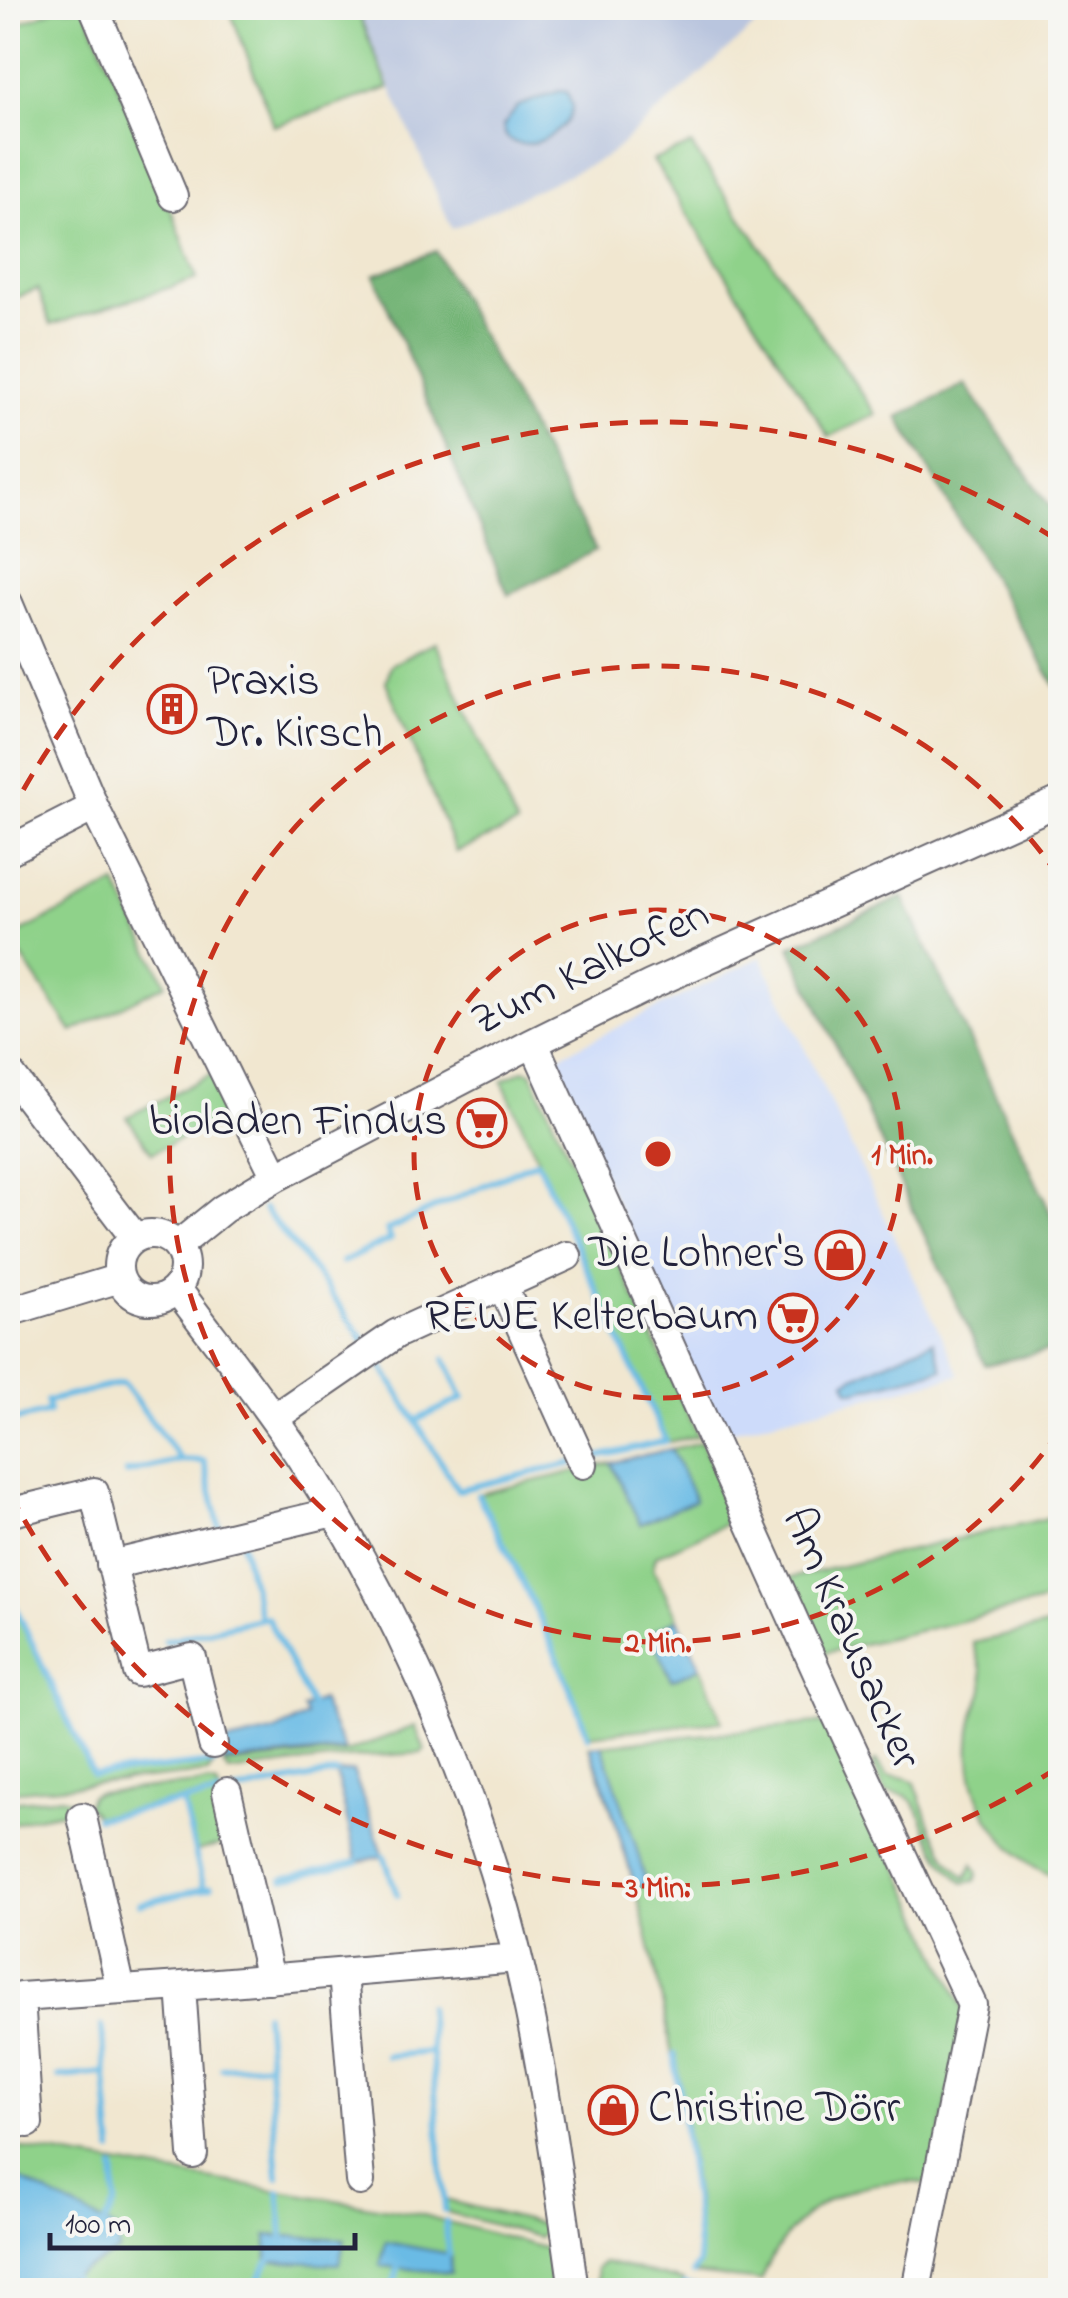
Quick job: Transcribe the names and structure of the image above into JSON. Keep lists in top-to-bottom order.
{
  "streets": {
    "street": ["Zum Kalkofen", "Am Krausacker"]
  },
  "crossings": [
    ["Zum Kalkofen", "Am Krausacker"]
  ],
  "places": {
    "building": ["Praxis Dr. Kirsch"],
    "supermarket": ["bioladen Findus", "REWE Kelterbaum"],
    "shop": ["Die Lohner's", "Christine Dörr"]
  },
  "scale_bar": "100 m",
  "rings": ["1 Min.", "2 Min.", "3 Min."]
}
